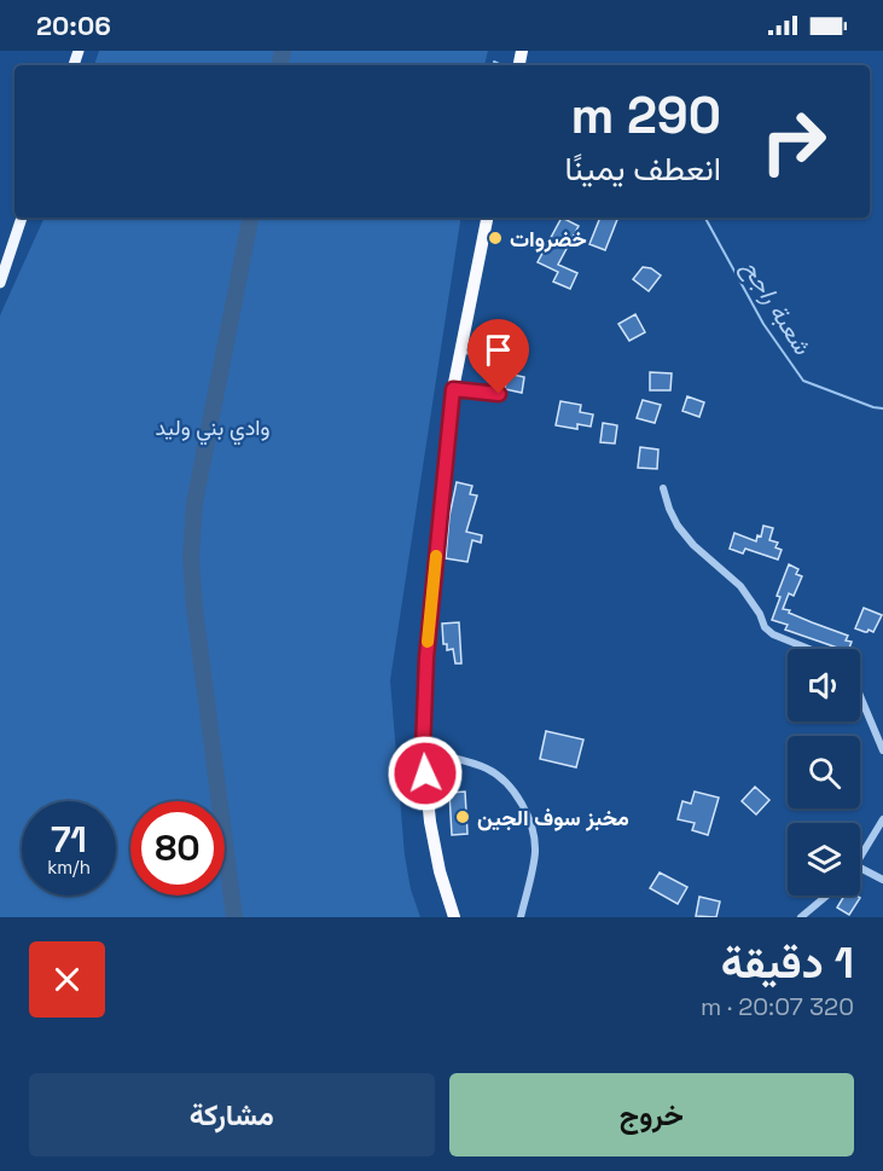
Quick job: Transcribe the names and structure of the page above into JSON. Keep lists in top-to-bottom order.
{
  "water": ["شعبة راجح"],
  "parks": ["وادي بني وليد"],
  "places": ["خضروات", "مخبز سوف الجين"],
  "page": {
    "status": "20:06",
    "turn": ["290 m", "انعطف يمينًا"],
    "speed": "71 km/h",
    "limit": "80",
    "heading": ["1 دقيقة", "320 m · 20:07"],
    "buttons": ["خروج", "مشاركة"]
  }
}
